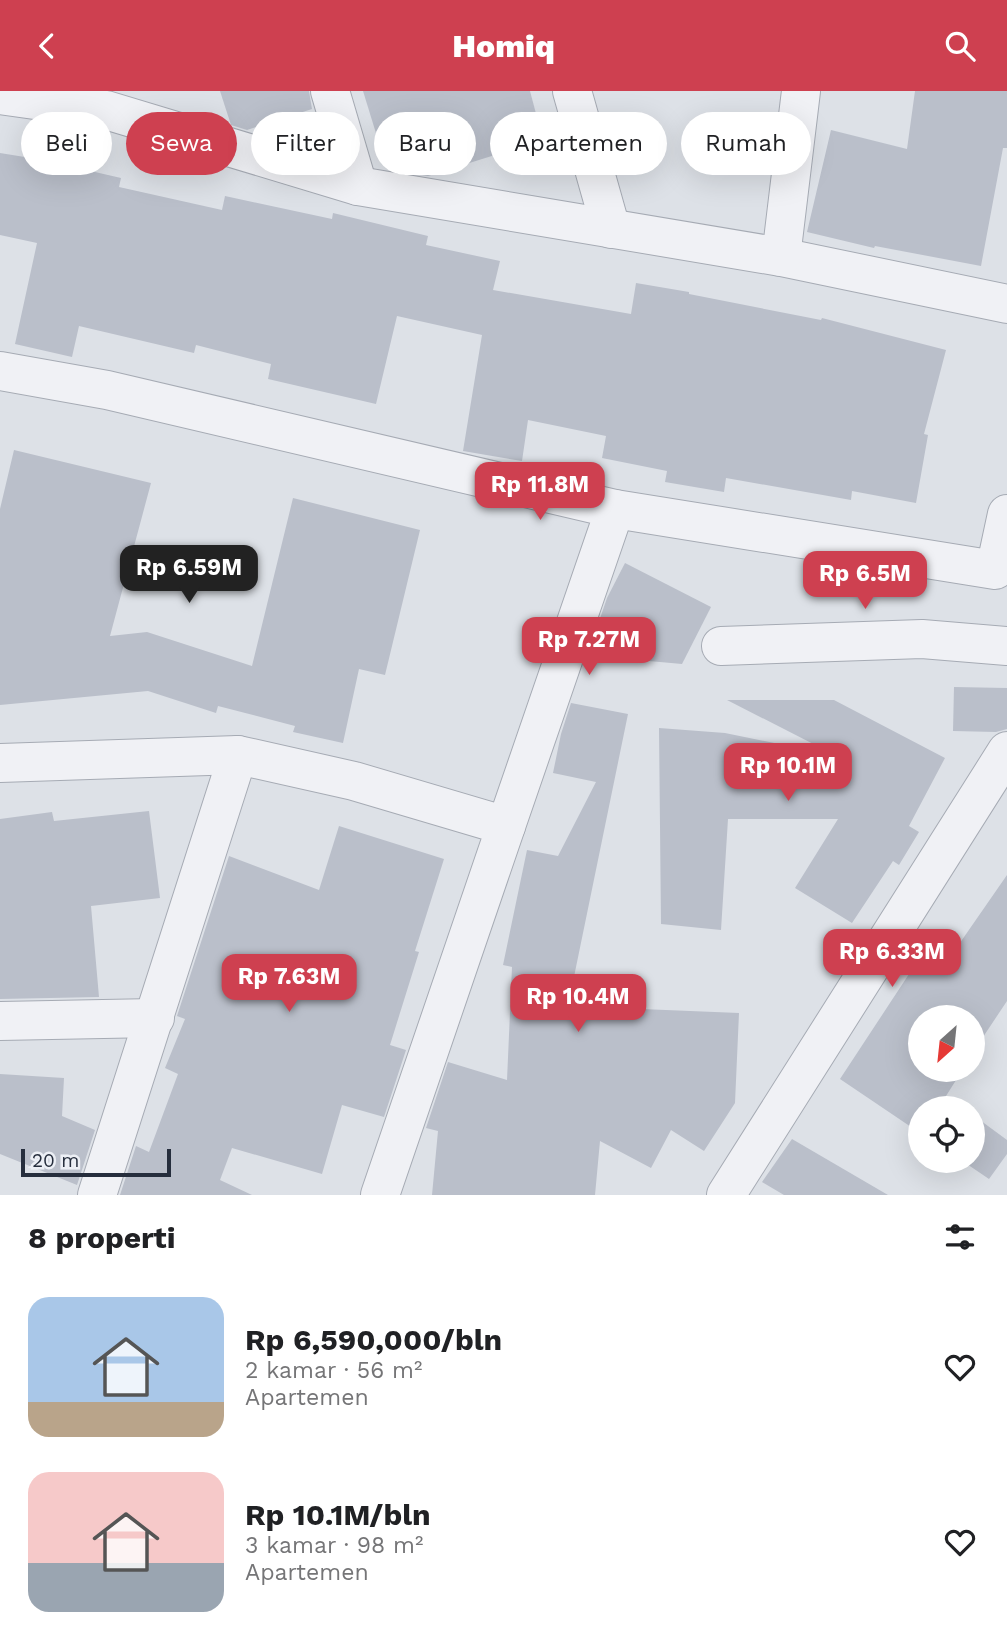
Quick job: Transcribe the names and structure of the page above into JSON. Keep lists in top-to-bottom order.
{
  "scale_bar": "20 m",
  "north": "bottom left",
  "page": {
    "header": "Homiq",
    "chip": [
      "Beli",
      "Sewa",
      "Filter",
      "Baru",
      "Apartemen",
      "Rumah"
    ],
    "price": [
      "Rp 11.8M",
      "Rp 6.59M",
      "Rp 6.5M",
      "Rp 7.27M",
      "Rp 10.1M",
      "Rp 6.33M",
      "Rp 7.63M",
      "Rp 10.4M"
    ],
    "scale": "20 m",
    "heading": "8 properti",
    "list": [
      {
        "name": "Rp 6,590,000/bln",
        "note": "2 kamar · 56 m² · Apartemen"
      },
      {
        "name": "Rp 10.1M/bln",
        "note": "3 kamar · 98 m² · Apartemen"
      }
    ]
  }
}
